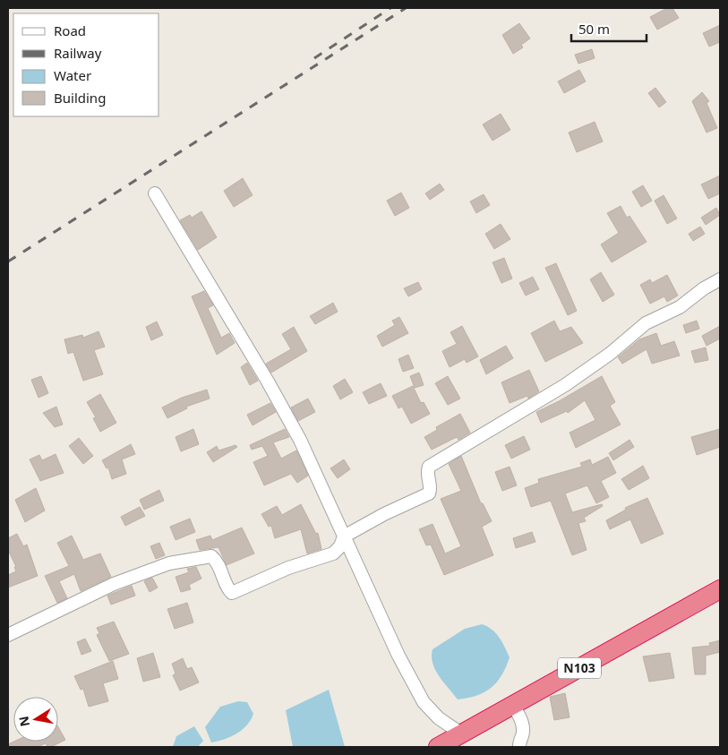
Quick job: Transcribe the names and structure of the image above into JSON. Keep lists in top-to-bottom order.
{
  "streets": {
    "highway": ["N103"]
  },
  "legend": [
    "Road",
    "Railway",
    "Water",
    "Building"
  ],
  "scale_bar": "50 m",
  "north": "left"
}
